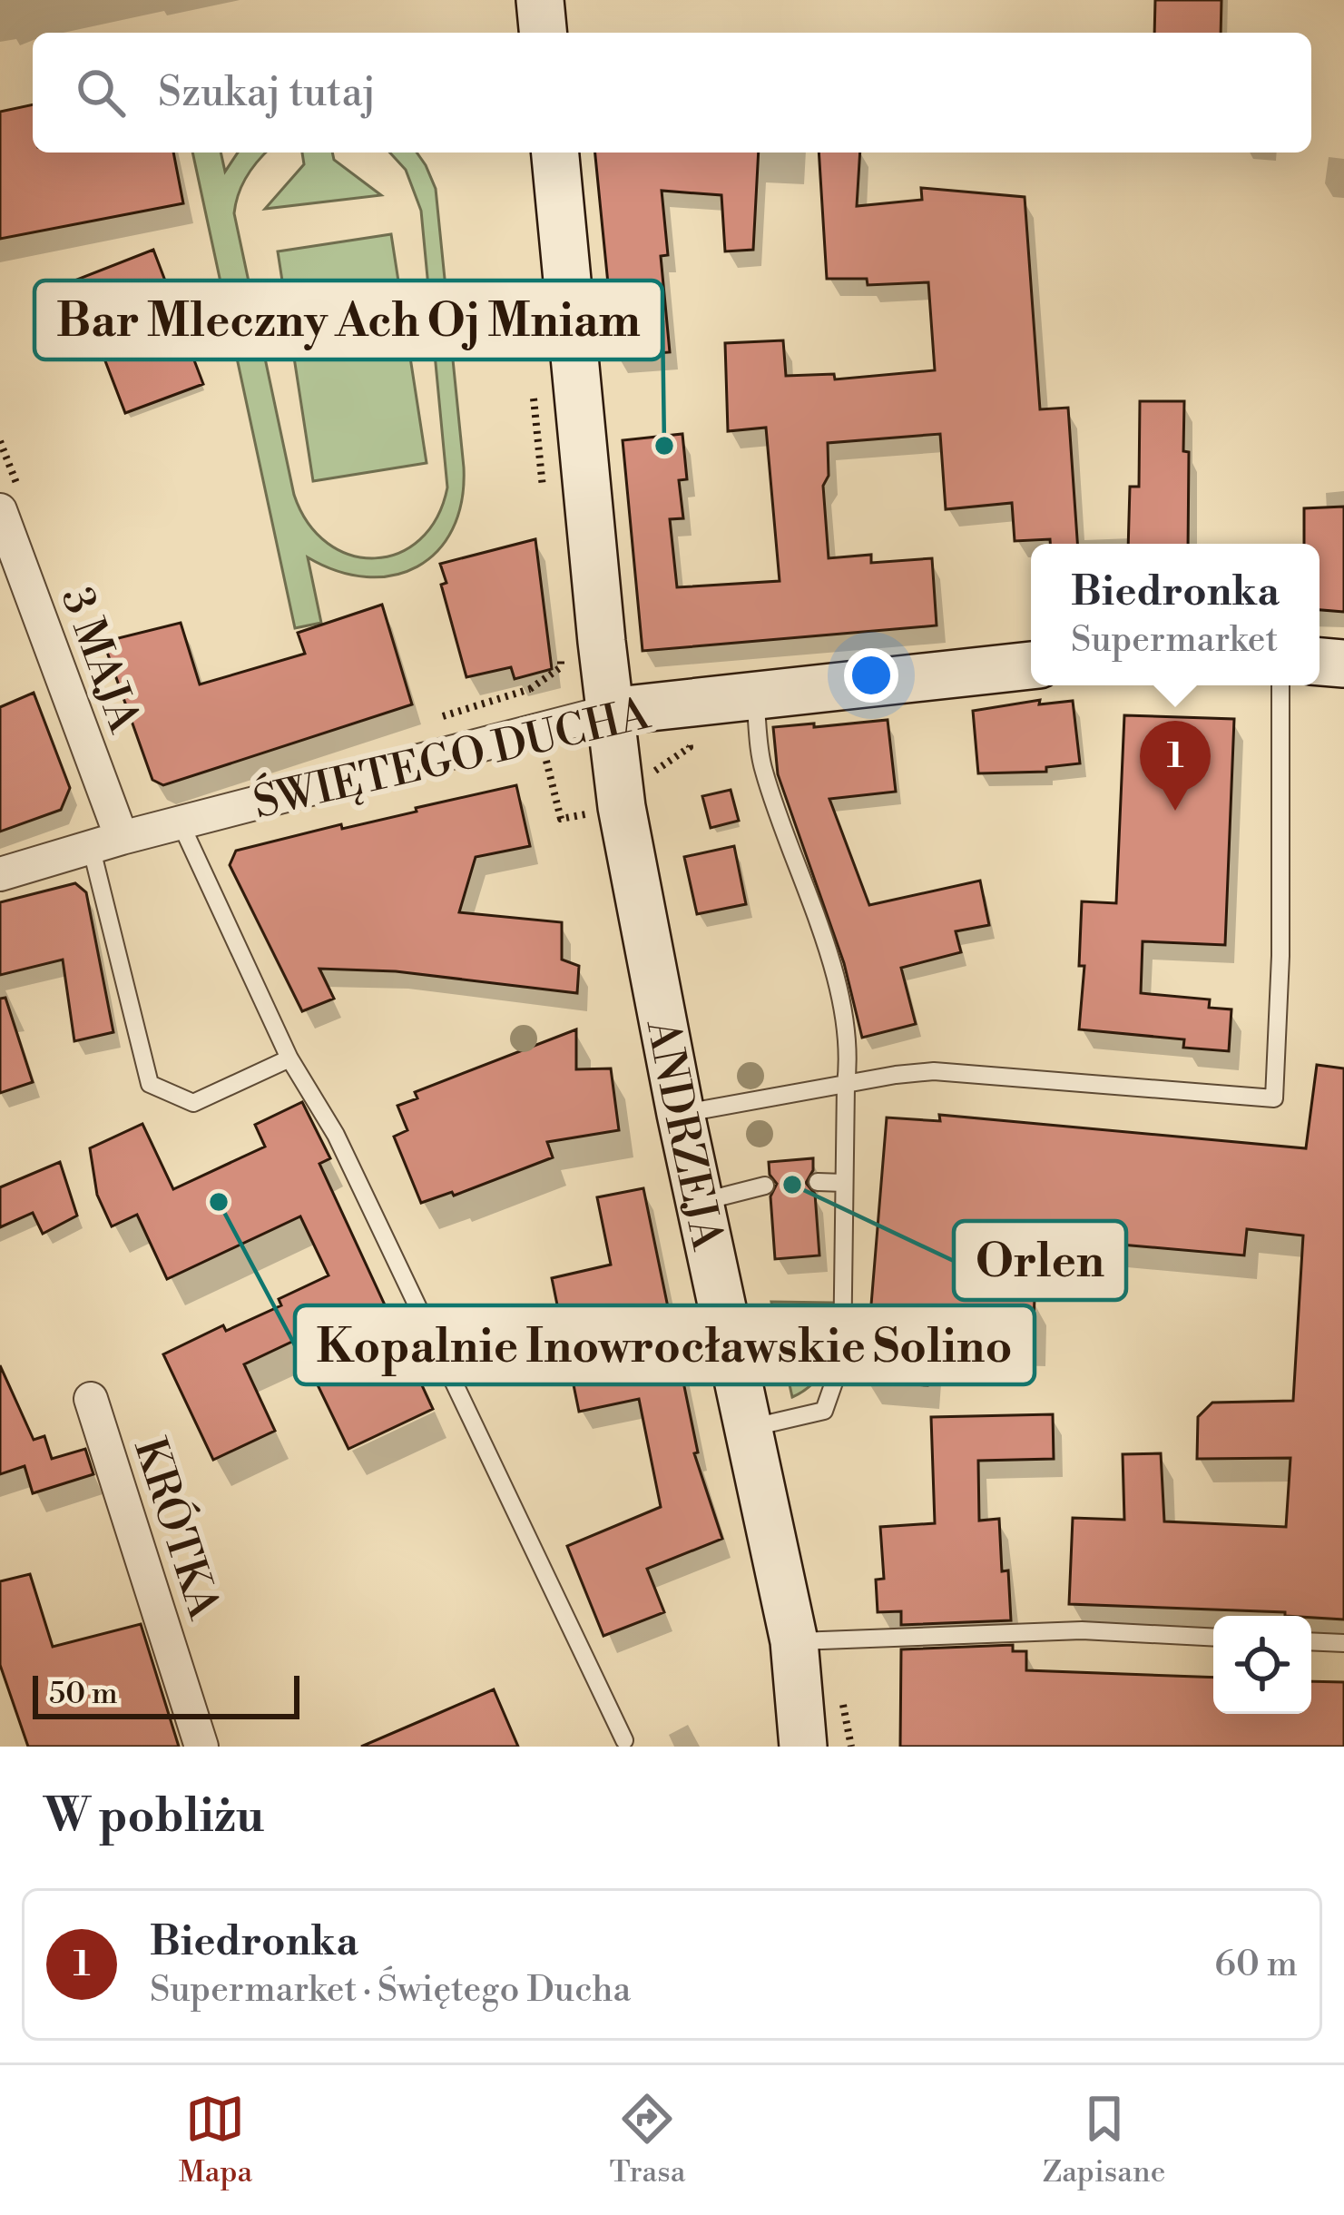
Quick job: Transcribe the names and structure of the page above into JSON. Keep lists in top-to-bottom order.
{
  "streets": {
    "street": [
      "3 MAJA",
      "ŚWIĘTEGO DUCHA",
      "ANDRZEJA",
      "KRÓTKA"
    ]
  },
  "crossings": [
    ["3 MAJA", "ŚWIĘTEGO DUCHA"],
    ["ŚWIĘTEGO DUCHA", "ANDRZEJA"]
  ],
  "places": ["Bar Mleczny Ach Oj Mniam", "Orlen", "Kopalnie Inowrocławskie Solino"],
  "scale_bar": "50 m",
  "page": {
    "search": "Szukaj tutaj",
    "popup": ["Biedronka", "Supermarket"],
    "pins": "1",
    "scale": "50 m",
    "heading": "W pobliżu",
    "list": [
      {
        "mark": "1",
        "name": "Biedronka",
        "note": "Supermarket · Świętego Ducha",
        "value": "60 m"
      }
    ],
    "nav": ["Mapa", "Trasa", "Zapisane"]
  }
}
